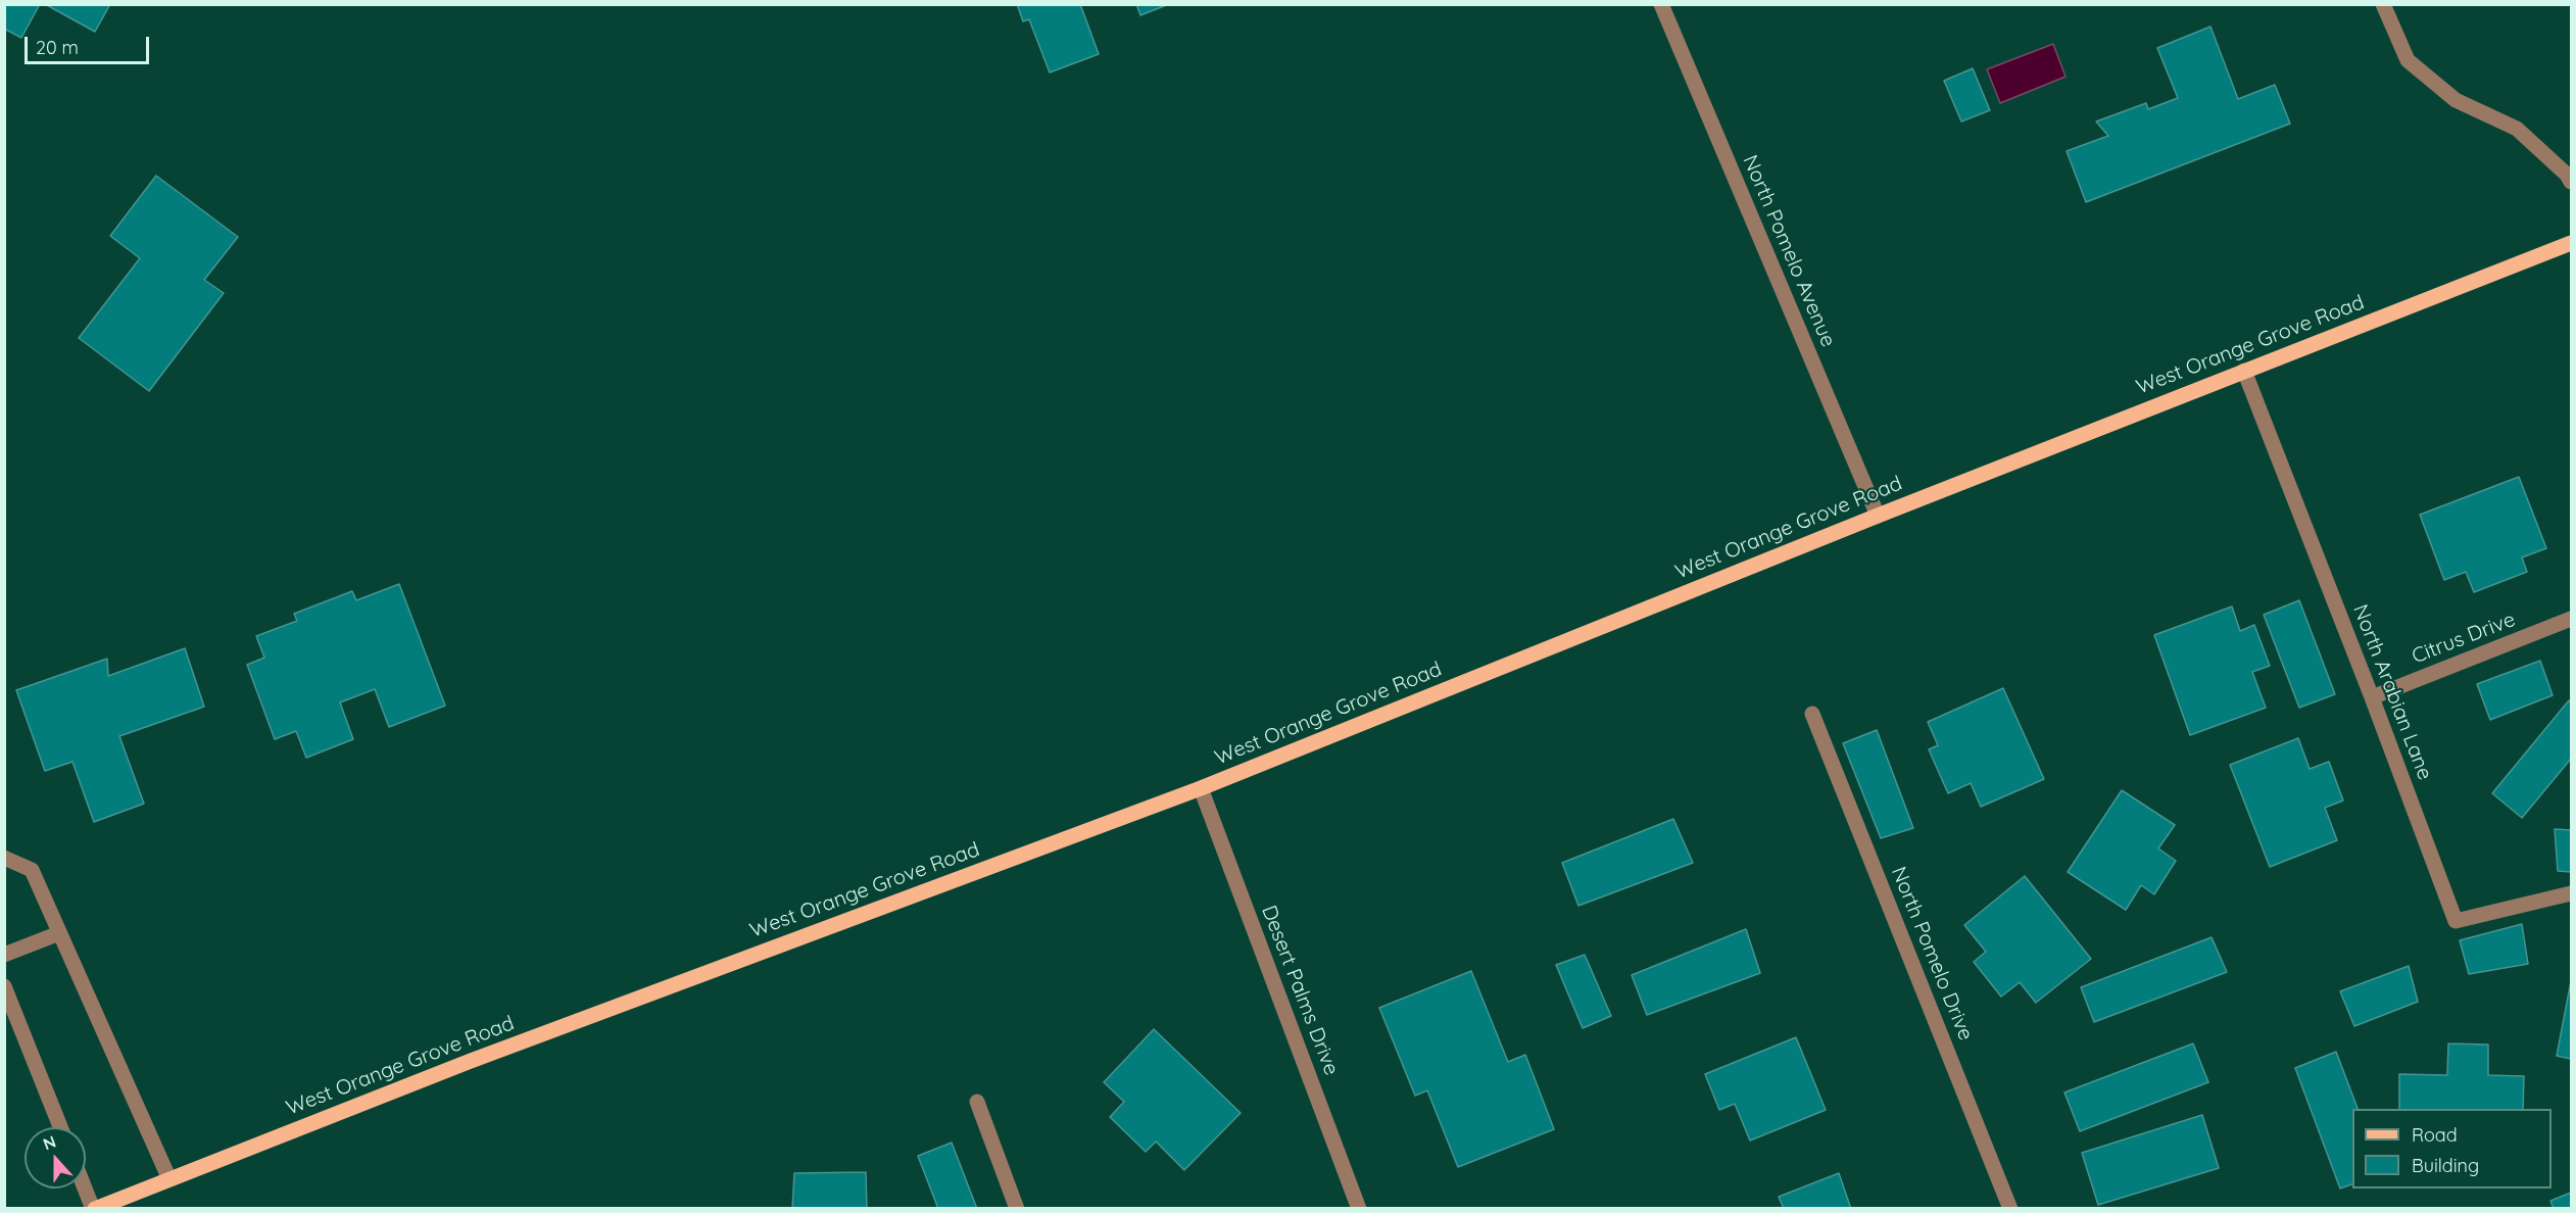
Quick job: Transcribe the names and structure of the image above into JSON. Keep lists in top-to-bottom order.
{
  "streets": {
    "main road": ["West Orange Grove Road"],
    "street": [
      "North Pomelo Avenue",
      "Citrus Drive",
      "North Arabian Lane",
      "North Pomelo Drive",
      "Desert Palms Drive"
    ]
  },
  "crossings": [
    ["North Pomelo Avenue", "West Orange Grove Road"],
    ["West Orange Grove Road", "North Arabian Lane"],
    ["West Orange Grove Road", "Desert Palms Drive"],
    ["Citrus Drive", "North Arabian Lane"]
  ],
  "legend": ["Road", "Building"],
  "scale_bar": "20 m",
  "north": "top"
}
